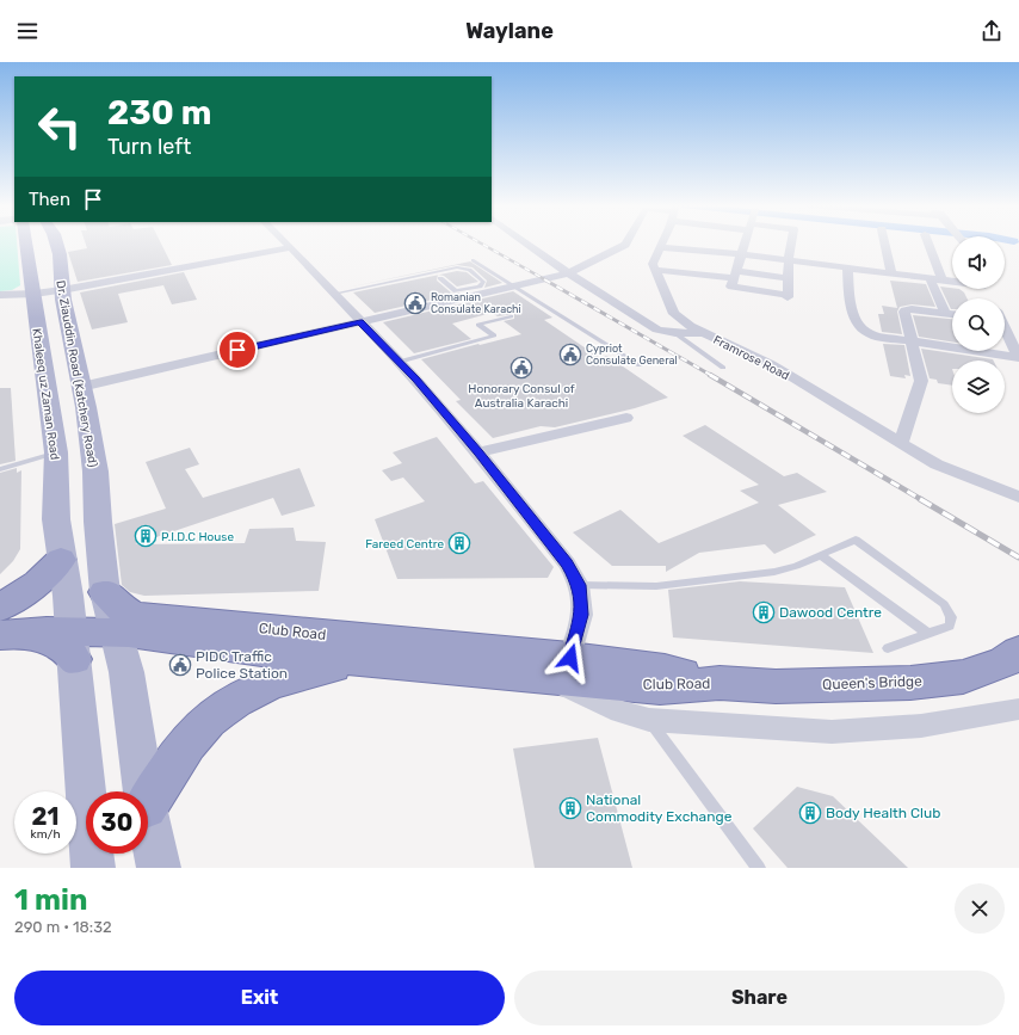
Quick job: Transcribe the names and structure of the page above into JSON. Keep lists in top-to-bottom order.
{
  "streets": {
    "highway": ["Club Road", "Queen's Bridge"],
    "main road": ["Dr. Ziauddin Road (Katchery Road)", "Khaleeq uz Zaman Road"],
    "street": ["Framrose Road"]
  },
  "crossings": [
    ["Dr. Ziauddin Road (Katchery Road)", "Khaleeq uz Zaman Road"],
    ["Dr. Ziauddin Road (Katchery Road)", "Club Road"],
    ["Khaleeq uz Zaman Road", "Club Road"],
    ["Club Road", "Queen's Bridge"]
  ],
  "places": {
    "public building": [
      "Romanian Consulate Karachi",
      "Cypriot Consulate General",
      "Honorary Consul of Australia Karachi",
      "PIDC Traffic Police Station"
    ],
    "building": [
      "P.I.D.C House",
      "Fareed Centre",
      "Dawood Centre",
      "National Commodity Exchange",
      "Body Health Club"
    ]
  },
  "page": {
    "header": "Waylane",
    "turn": ["230 m", "Turn left"],
    "then": "Then",
    "speed": "21 km/h",
    "limit": "30",
    "heading": ["1 min", "290 m · 18:32"],
    "buttons": ["Exit", "Share"]
  }
}
